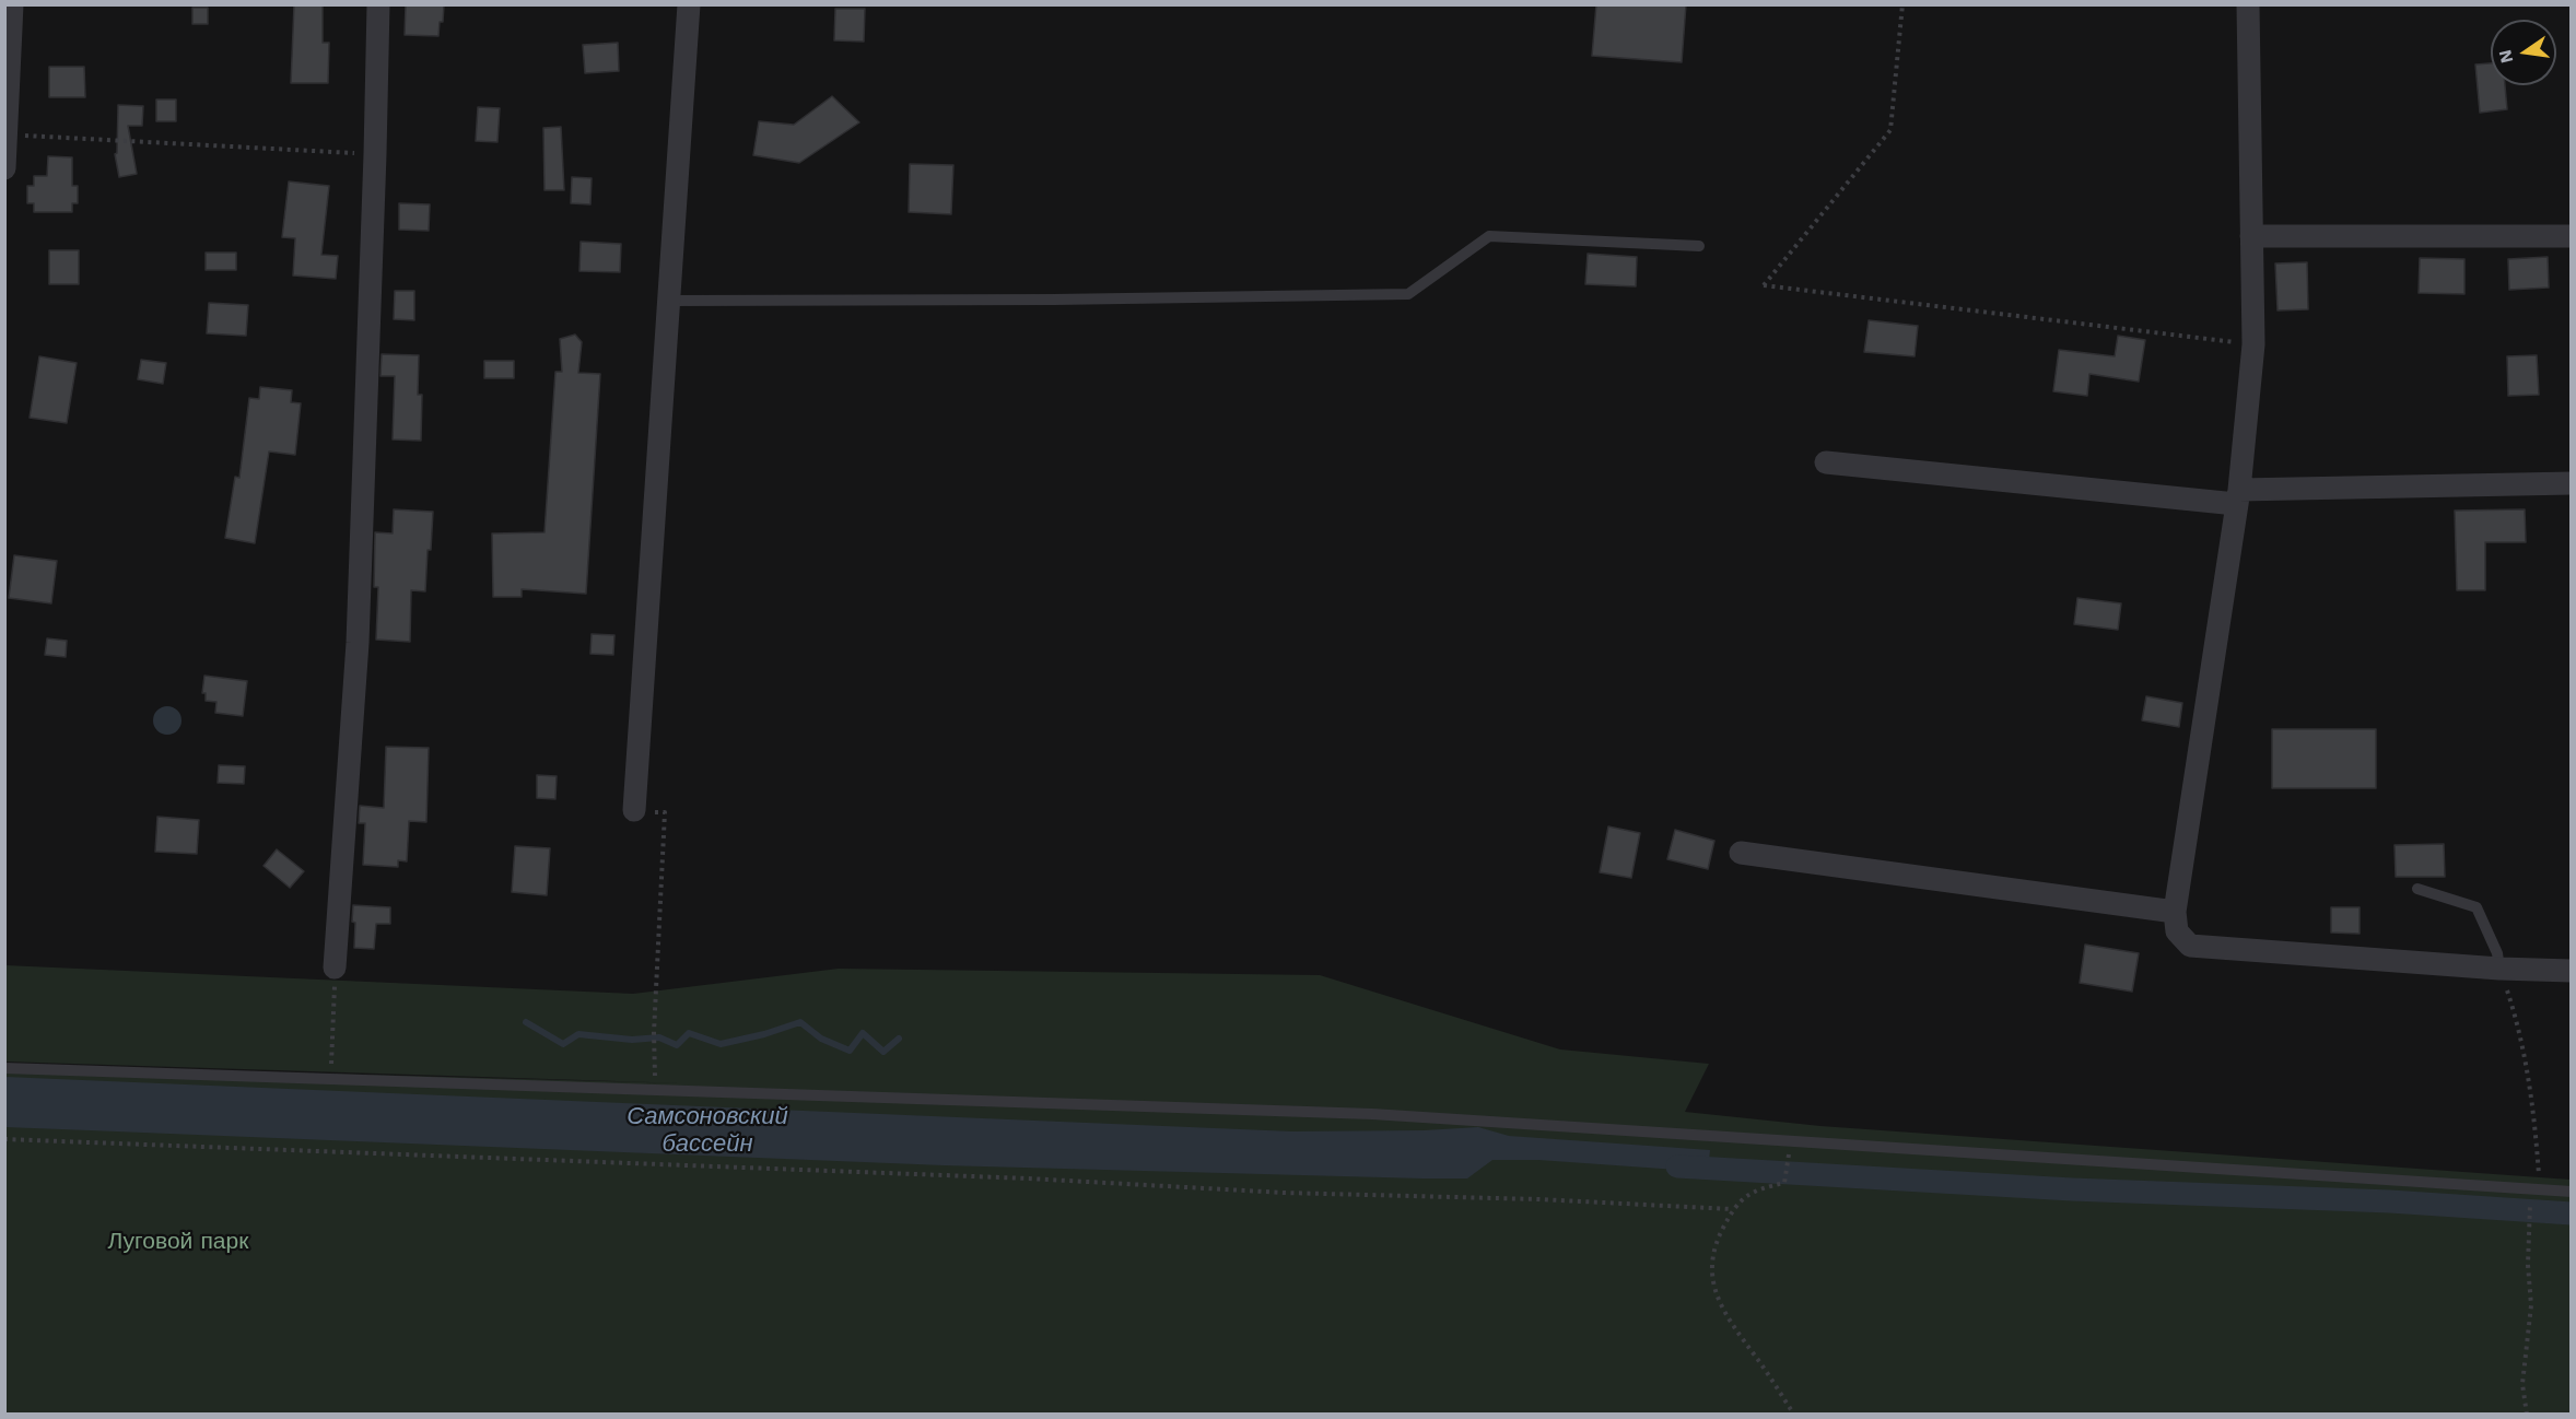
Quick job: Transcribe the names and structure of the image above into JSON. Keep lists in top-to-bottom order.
{
  "water": ["Самсоновский бассейн"],
  "parks": ["Луговой парк"],
  "north": "left"
}
